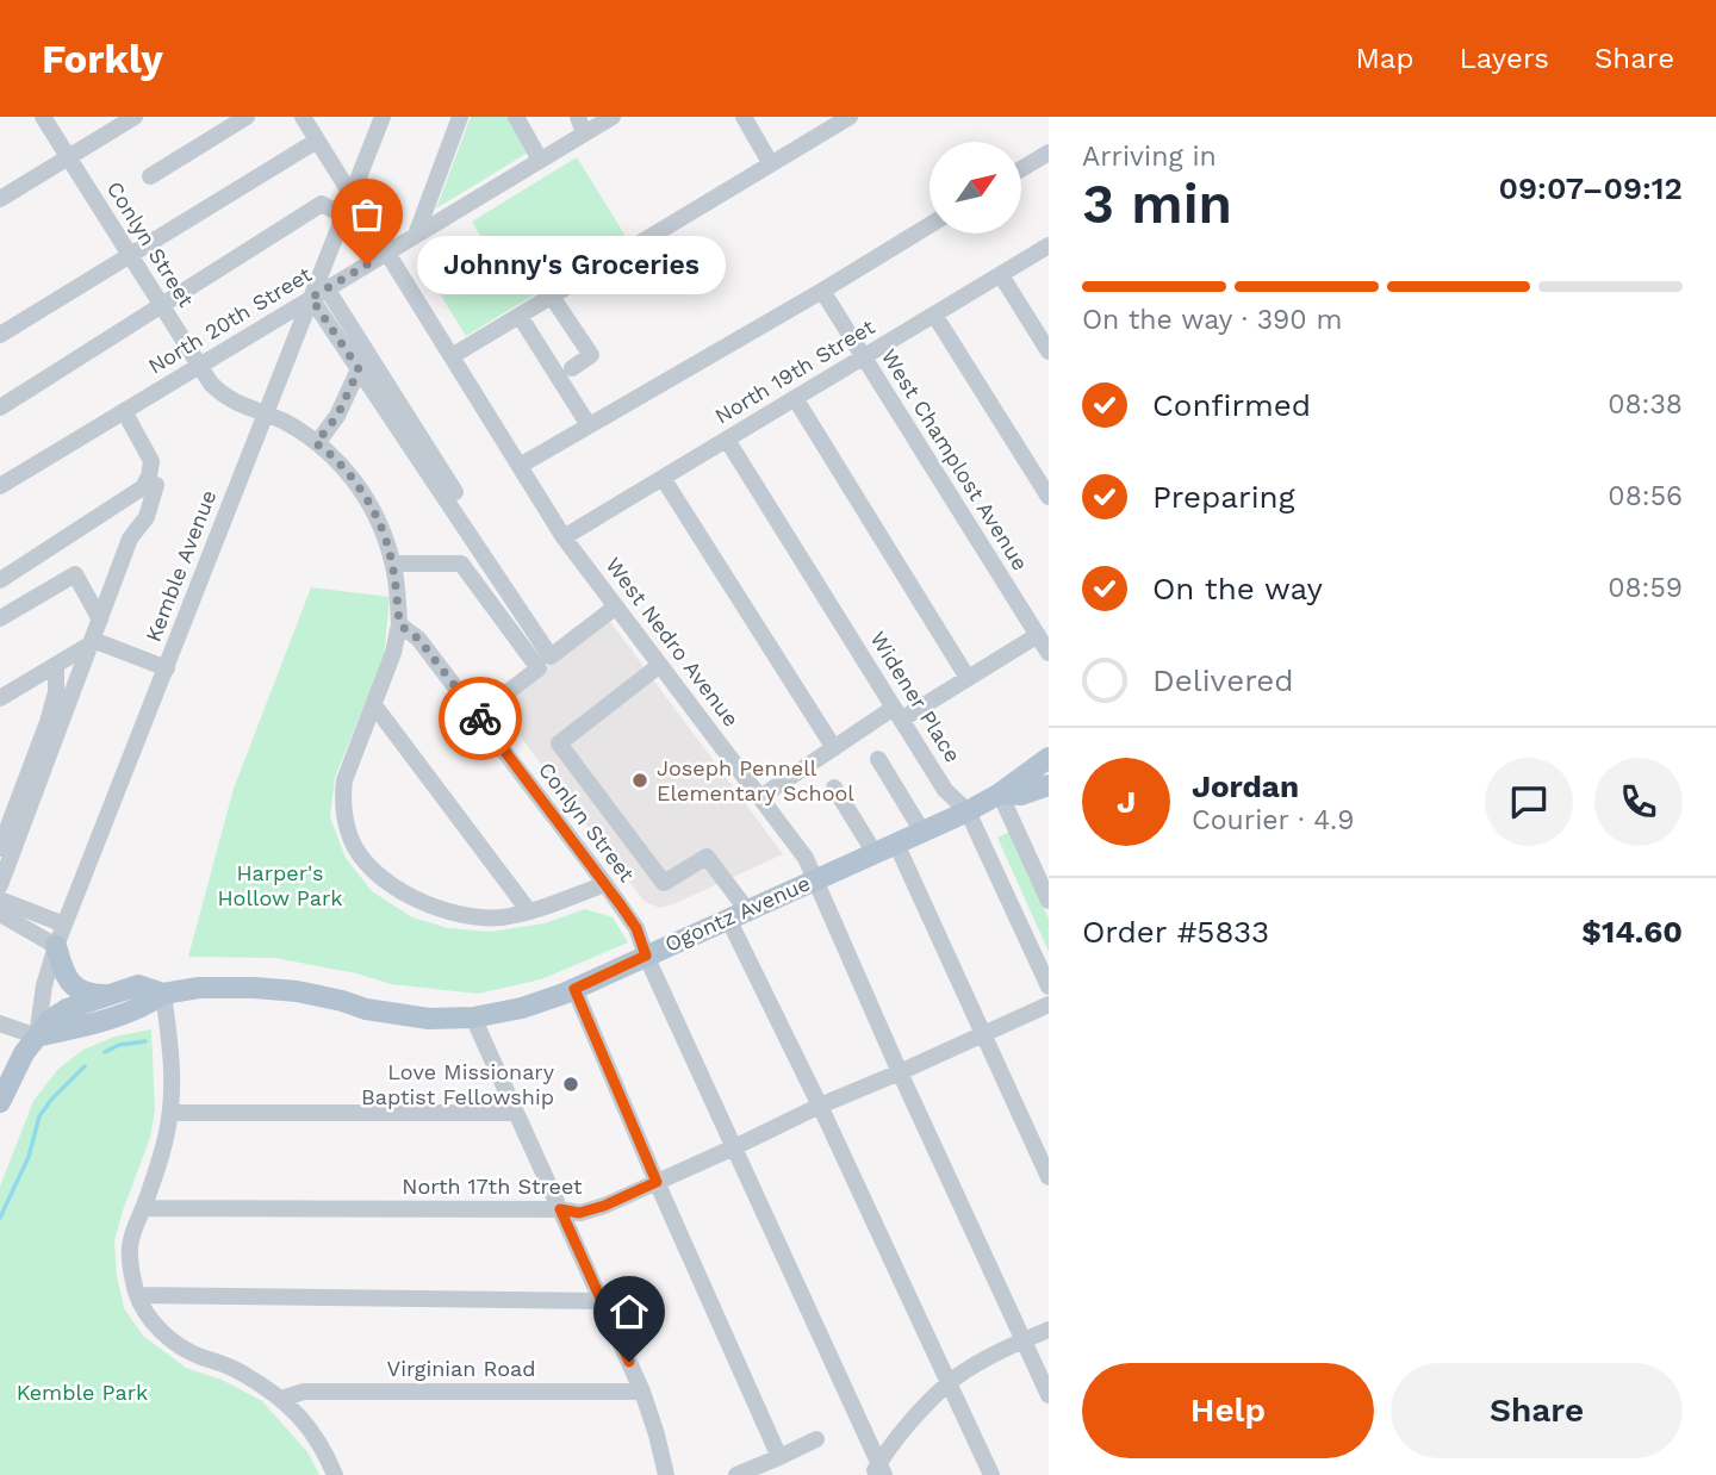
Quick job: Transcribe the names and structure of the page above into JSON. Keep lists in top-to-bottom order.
{
  "streets": {
    "main road": ["Ogontz Avenue"],
    "street": [
      "Conlyn Street",
      "North 20th Street",
      "North 19th Street",
      "West Champlost Avenue",
      "Kemble Avenue",
      "West Nedro Avenue",
      "Widener Place",
      "North 17th Street",
      "Virginian Road"
    ]
  },
  "crossings": [
    ["Conlyn Street", "North 20th Street"],
    ["Conlyn Street", "Kemble Avenue"],
    ["Conlyn Street", "Ogontz Avenue"],
    ["Conlyn Street", "North 17th Street"],
    ["North 20th Street", "Kemble Avenue"],
    ["North 20th Street", "West Nedro Avenue"],
    ["North 19th Street", "West Champlost Avenue"],
    ["North 19th Street", "West Nedro Avenue"],
    ["North 19th Street", "Widener Place"],
    ["Kemble Avenue", "West Nedro Avenue"],
    ["Kemble Avenue", "Ogontz Avenue"],
    ["West Nedro Avenue", "Ogontz Avenue"],
    ["West Nedro Avenue", "North 17th Street"],
    ["Widener Place", "Ogontz Avenue"]
  ],
  "parks": ["Harper's Hollow Park", "Kemble Park"],
  "places": ["Johnny's Groceries", "Joseph Pennell Elementary School", "Love Missionary Baptist Fellowship"],
  "north": "top right",
  "page": {
    "header": "Forkly",
    "nav": ["Map", "Layers", "Share"],
    "heading": ["3 min", "Arriving in", "09:07–09:12"],
    "panel": [
      "Jordan",
      "Courier · 4.9",
      "Order #5833",
      "$14.60"
    ],
    "bubble": "Johnny's Groceries",
    "bar": "On the way · 390 m",
    "list": [
      ["Confirmed", "08:38"],
      ["Preparing", "08:56"],
      ["On the way", "08:59"],
      "Delivered"
    ],
    "round": "J",
    "buttons": ["Help", "Share"]
  }
}
